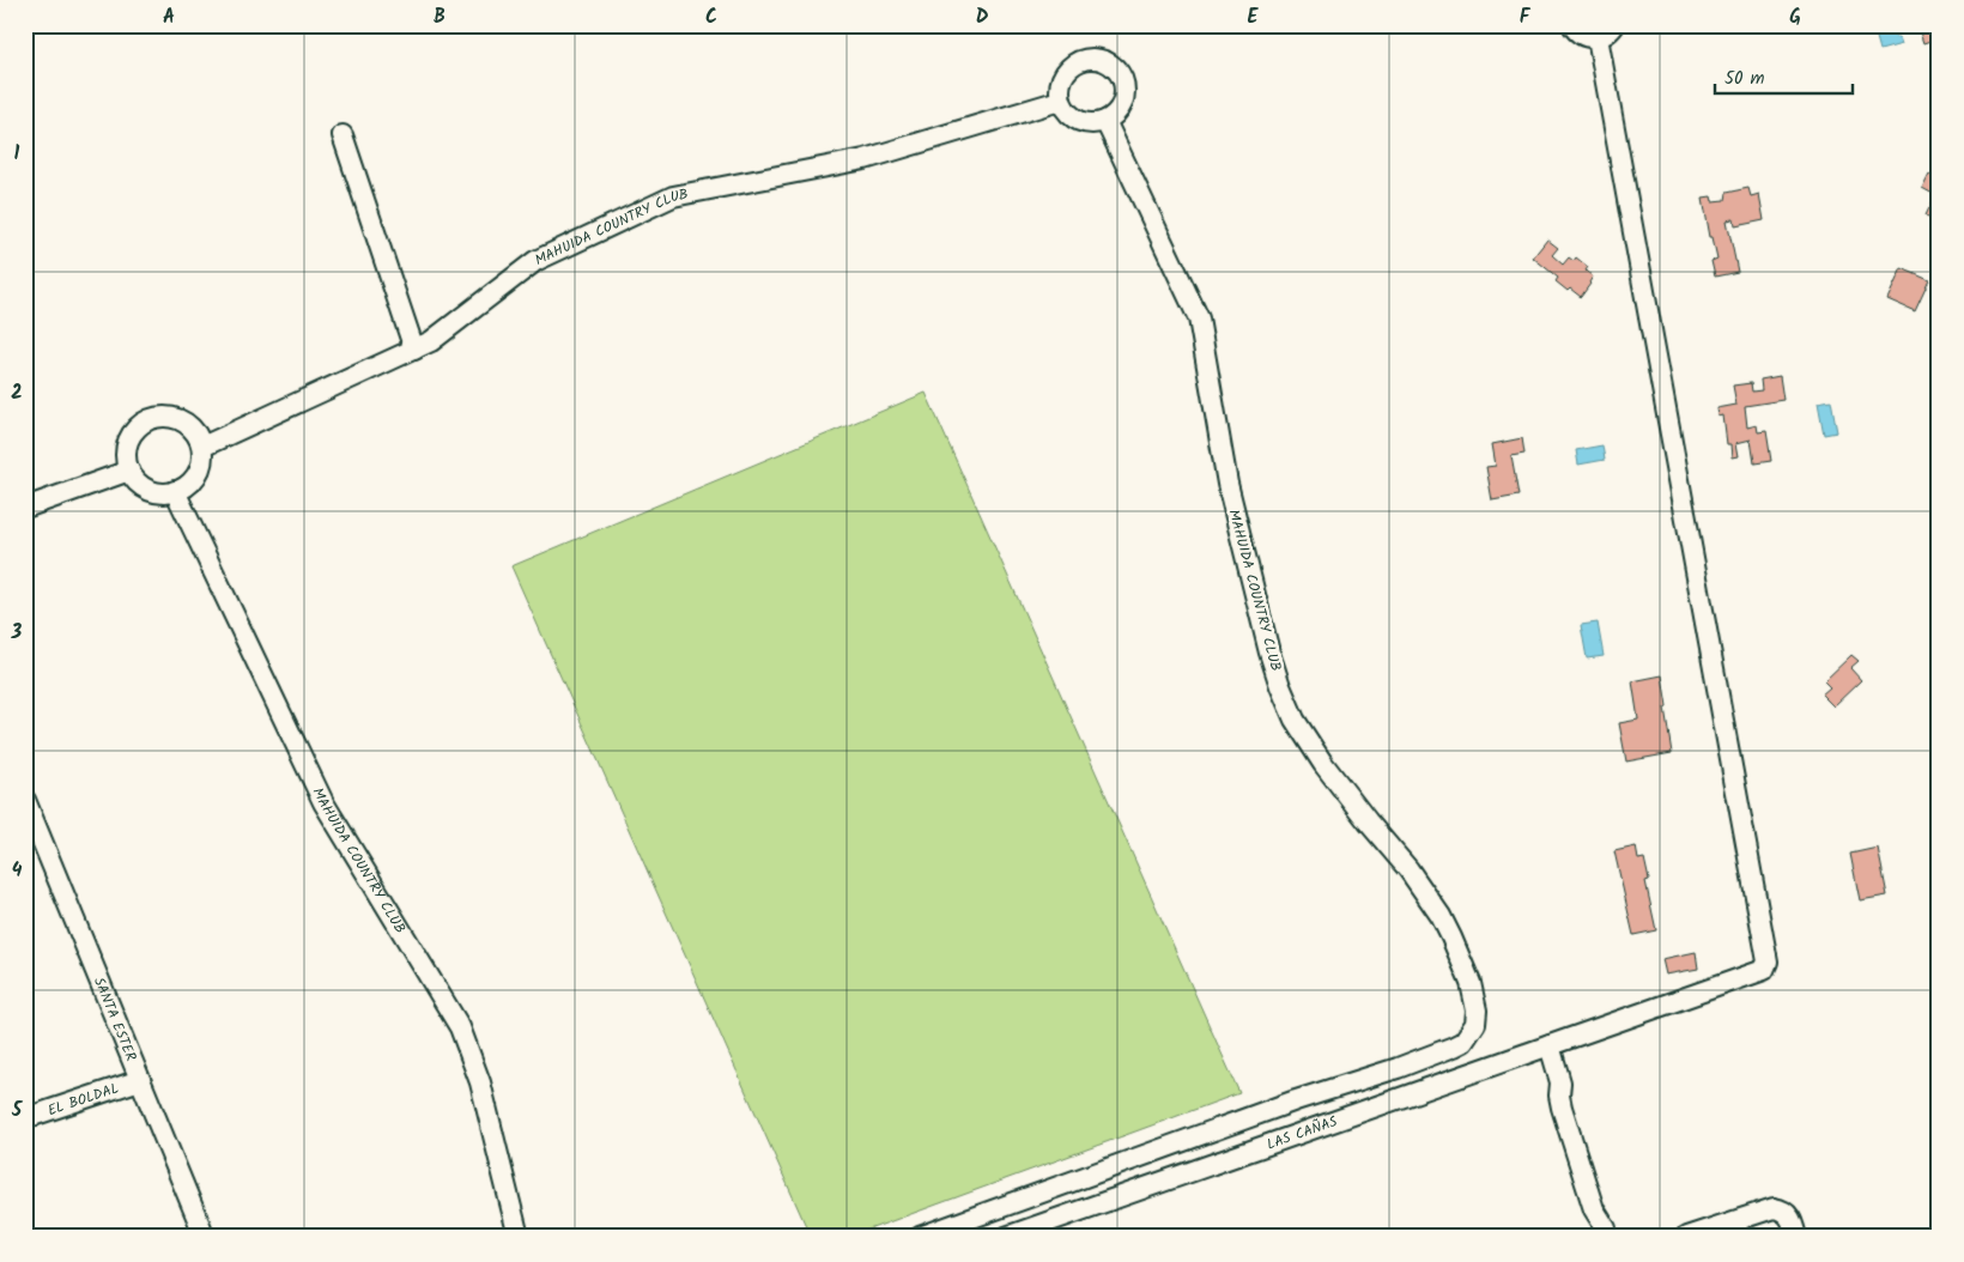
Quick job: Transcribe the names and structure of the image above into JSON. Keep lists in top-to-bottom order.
{
  "streets": {
    "street": [
      "MAHUIDA COUNTRY CLUB",
      "SANTA ESTER",
      "EL BOLDAL",
      "LAS CAÑAS"
    ]
  },
  "crossings": [
    ["SANTA ESTER", "EL BOLDAL"]
  ],
  "scale_bar": "50 m",
  "grid": {
    "columns": [
      "A",
      "B",
      "C",
      "D",
      "E",
      "F",
      "G"
    ],
    "rows": [
      "1",
      "2",
      "3",
      "4",
      "5"
    ]
  }
}
